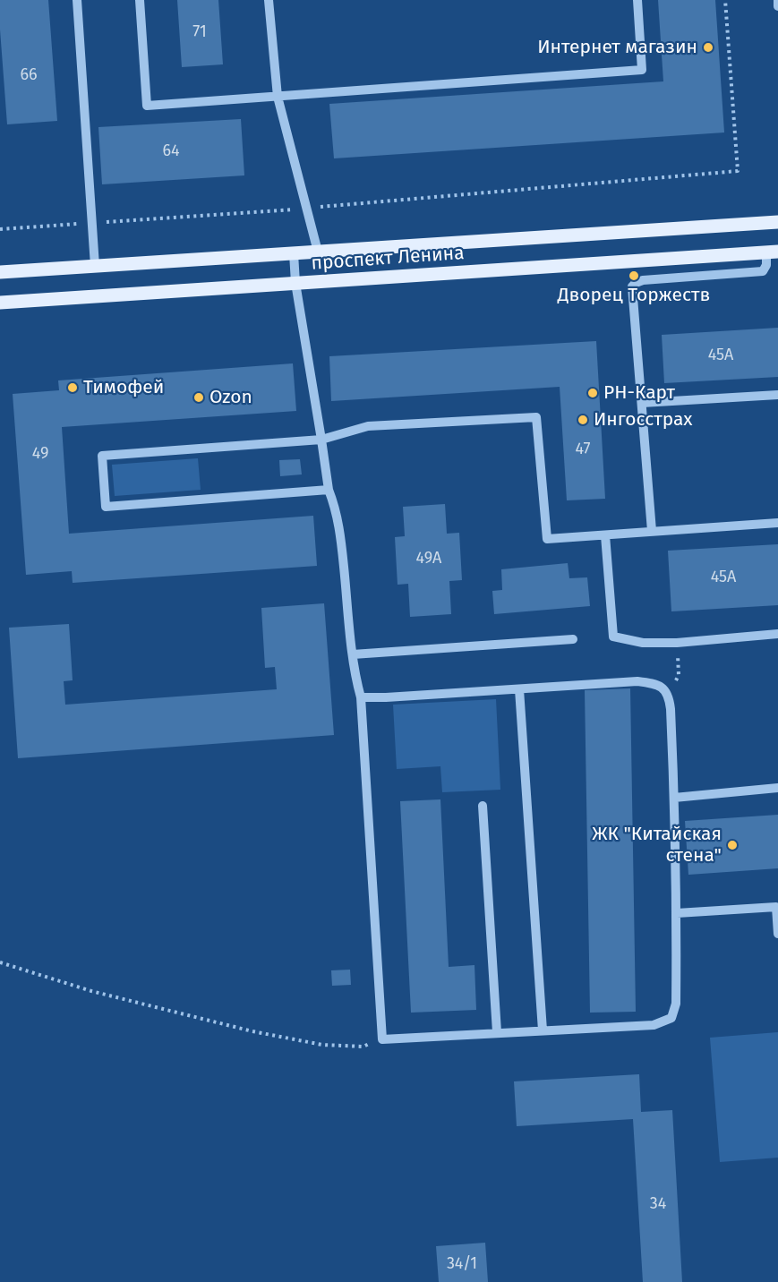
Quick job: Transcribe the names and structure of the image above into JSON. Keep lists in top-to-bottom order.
{
  "streets": {
    "main road": ["проспект Ленина"]
  },
  "places": [
    "Интернет магазин",
    "Дворец Торжеств",
    "Тимофей",
    "РН-Карт",
    "Ozon",
    "Ингосстрах",
    "ЖК \"Китайская стена\""
  ],
  "house_numbers": [
    "71",
    "66",
    "64",
    "45А",
    "47",
    "49",
    "49А",
    "45А",
    "34",
    "34/1"
  ]
}
